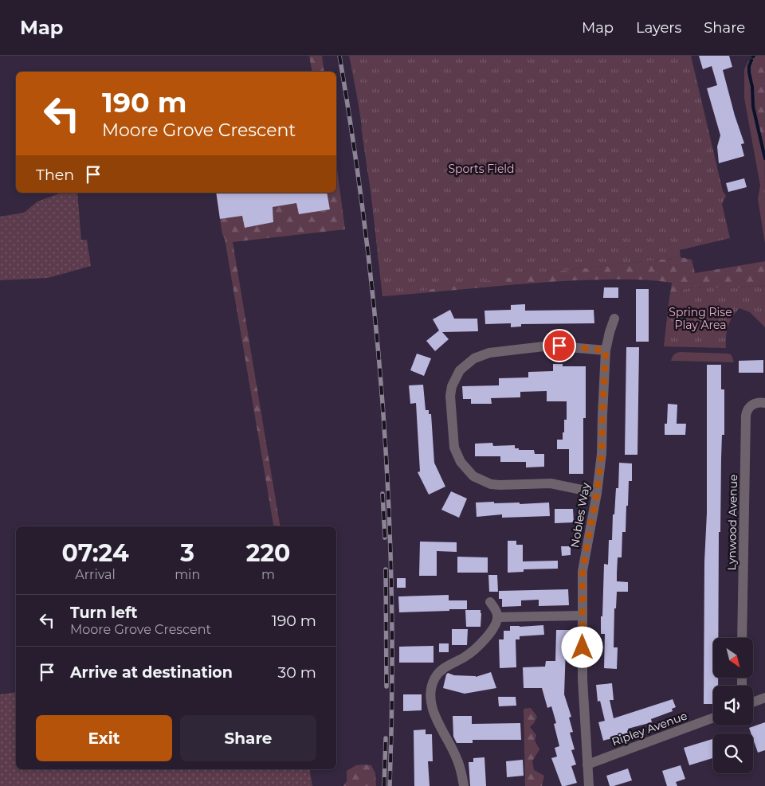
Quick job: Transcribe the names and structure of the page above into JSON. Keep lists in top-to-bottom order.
{
  "streets": {
    "street": ["Nobles Way", "Lynwood Avenue", "Ripley Avenue"]
  },
  "crossings": [
    ["Nobles Way", "Ripley Avenue"]
  ],
  "parks": ["Sports Field", "Spring Rise Play Area"],
  "north": "bottom right",
  "page": {
    "header": "Map",
    "nav": ["Map", "Layers", "Share"],
    "turn": ["190 m", "Moore Grove Crescent"],
    "then": "Then",
    "eta": [
      "07:24",
      "Arrival",
      "3",
      "min",
      "220",
      "m"
    ],
    "list": [
      {
        "name": "Turn left",
        "note": "Moore Grove Crescent",
        "value": "190 m"
      },
      {
        "name": "Arrive at destination",
        "value": "30 m"
      }
    ],
    "buttons": ["Exit", "Share"]
  }
}
